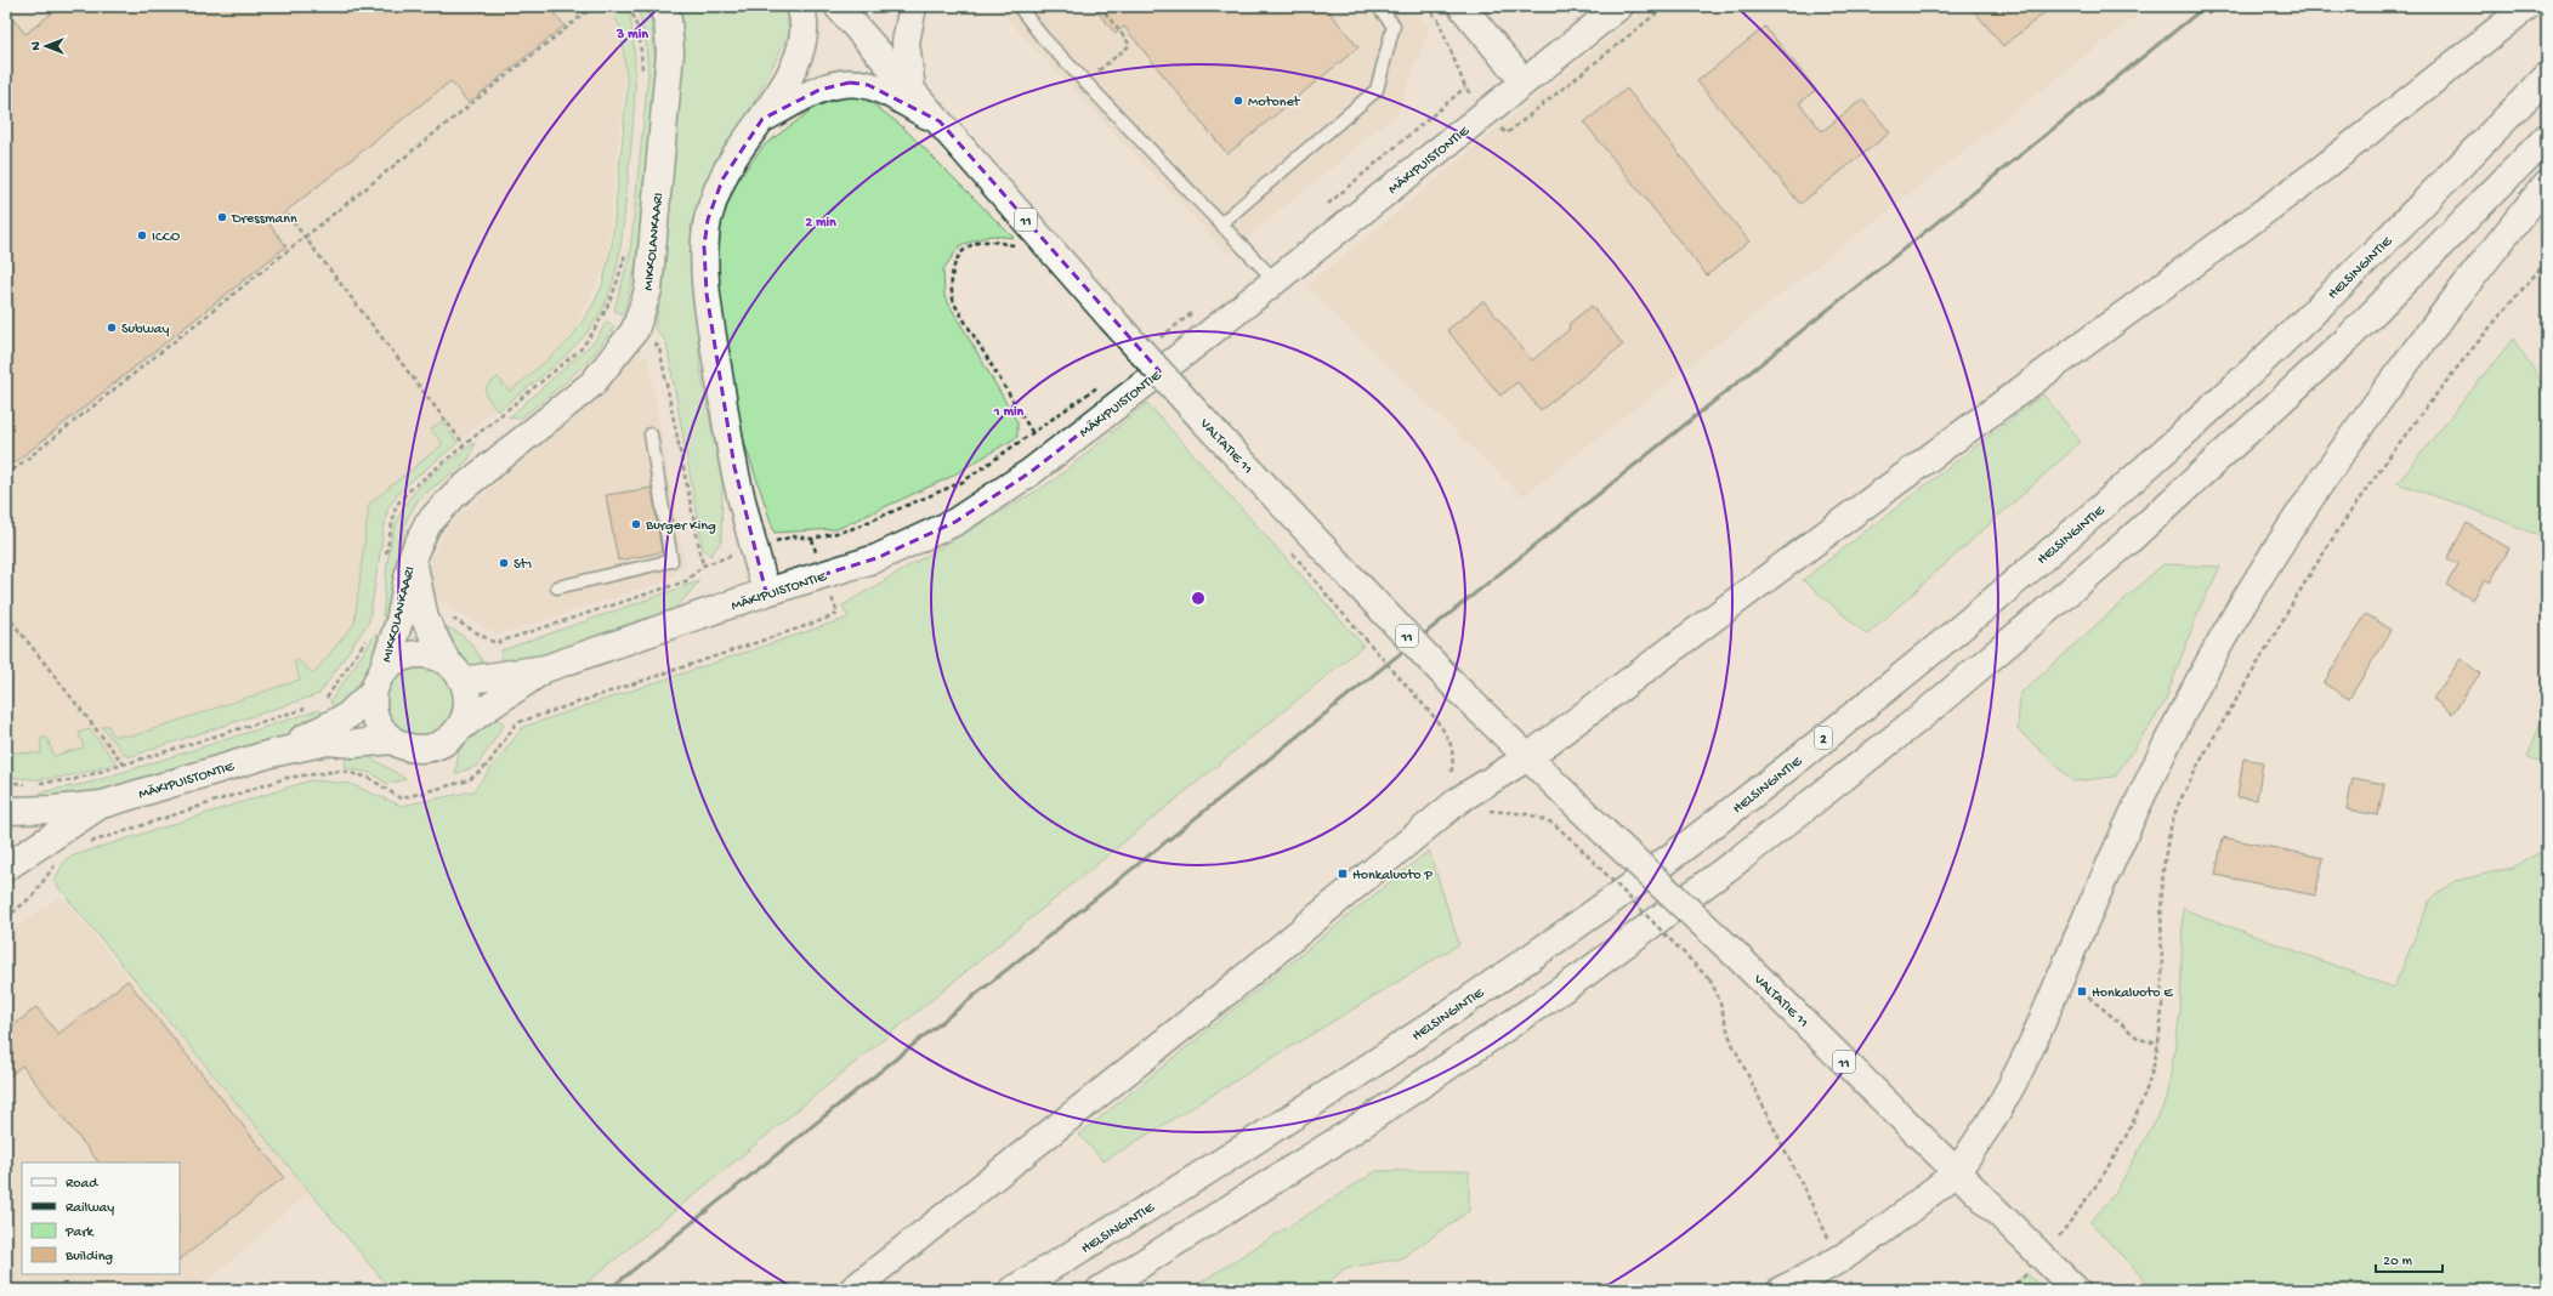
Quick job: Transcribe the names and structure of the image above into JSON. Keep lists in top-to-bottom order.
{
  "streets": {
    "main road": [
      "MÄKIPUISTONTIE",
      "11",
      "MIKKOLANKAARI",
      "HELSINGINTIE",
      "VALTATIE 11",
      "2"
    ]
  },
  "crossings": [
    ["MÄKIPUISTONTIE", "MIKKOLANKAARI"],
    ["11", "VALTATIE 11"]
  ],
  "places": {
    "other": [
      "Motonet",
      "Dressmann",
      "ICCO",
      "Subway",
      "Burger King",
      "St1"
    ],
    "transit": ["Honkaluoto P", "Honkaluoto E"]
  },
  "legend": [
    "Road",
    "Railway",
    "Park",
    "Building"
  ],
  "scale_bar": "20 m",
  "north": "left",
  "rings": ["3 min", "2 min", "1 min"]
}
